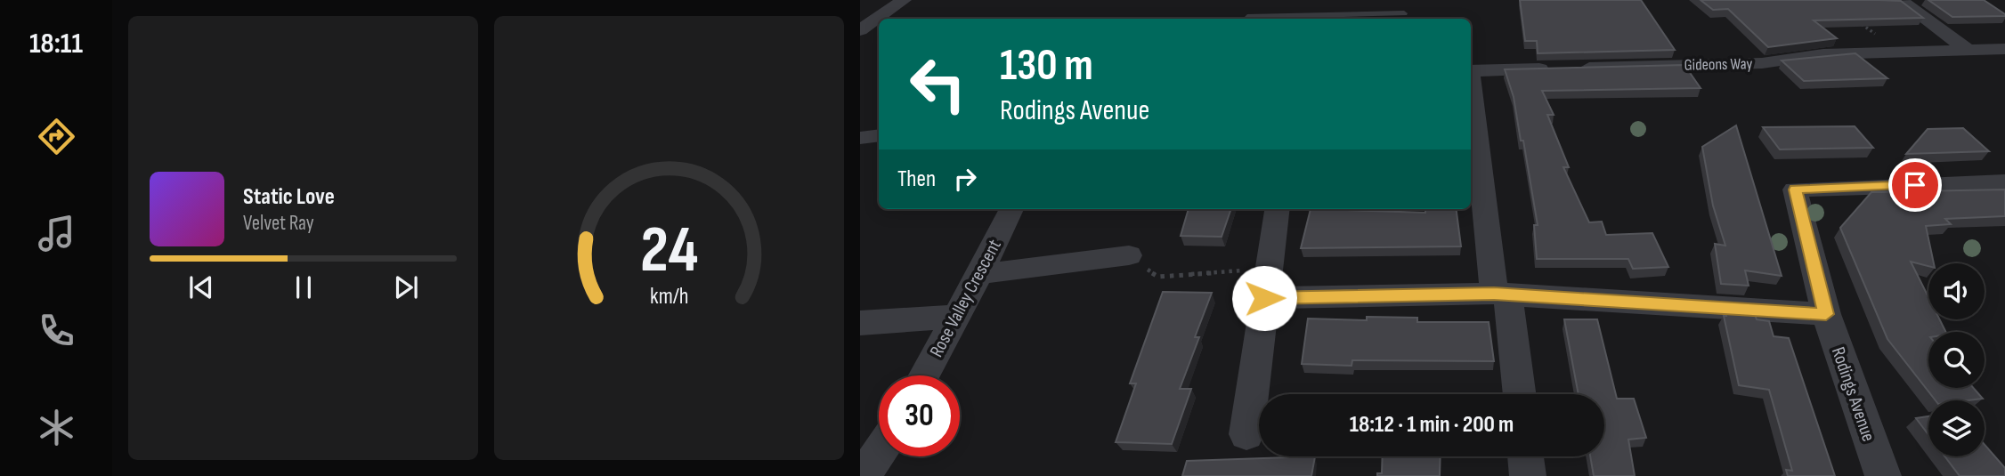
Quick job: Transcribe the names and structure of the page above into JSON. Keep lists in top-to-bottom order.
{
  "streets": {
    "street": ["Gideons Way", "Rose Valley Crescent", "Rodings Avenue"]
  },
  "page": {
    "tabs": "18:11",
    "turn": ["130 m", "Rodings Avenue"],
    "then": "Then",
    "song": ["Static Love", "Velvet Ray"],
    "limit": "30",
    "trip": "18:12 · 1 min · 200 m",
    "gauge": ["24", "km/h"]
  }
}
